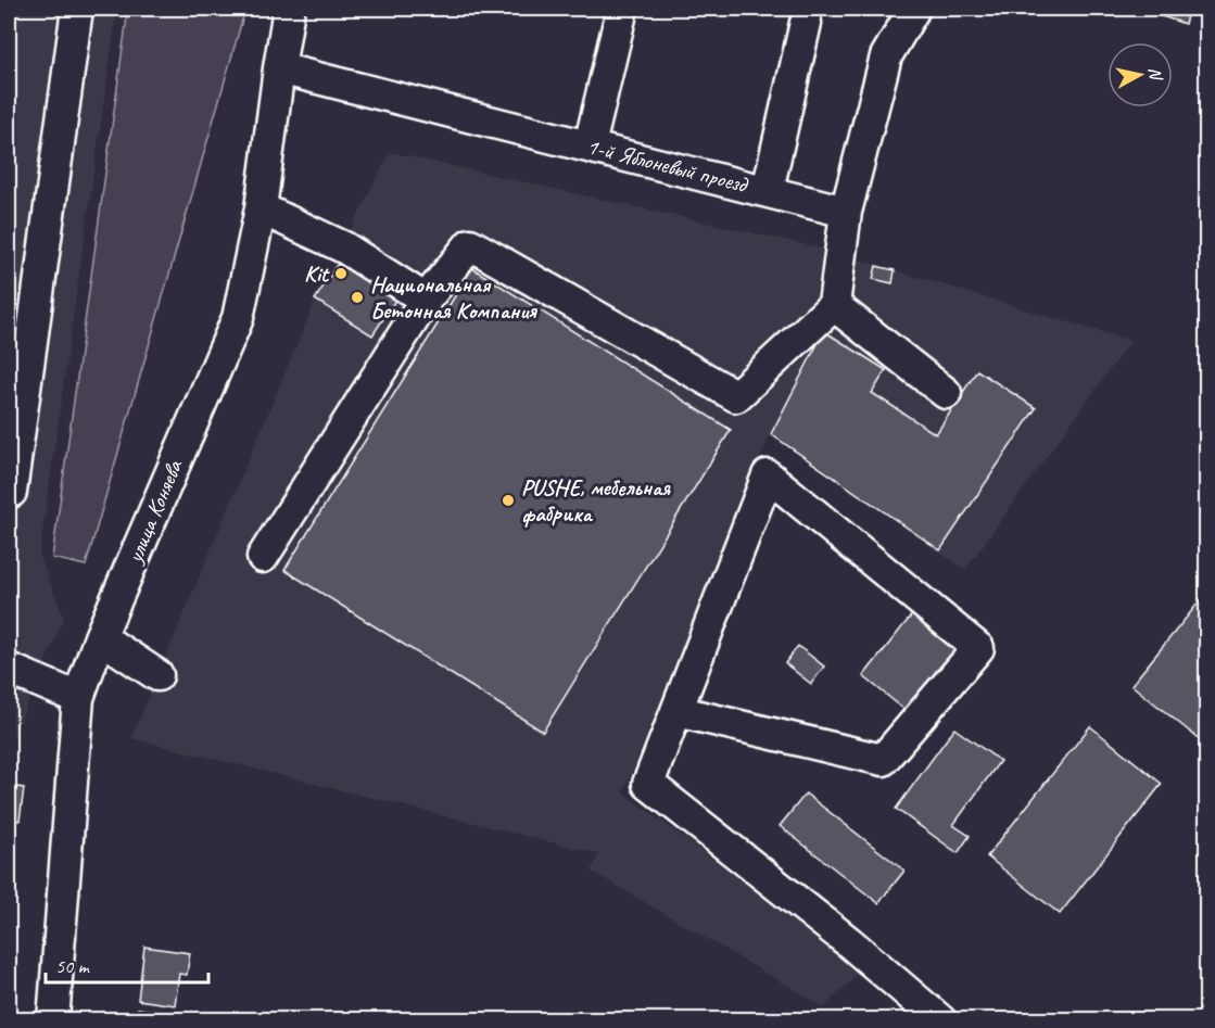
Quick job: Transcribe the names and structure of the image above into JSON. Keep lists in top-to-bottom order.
{
  "streets": {
    "street": ["1-й Яблоневый проезд", "улица Коняева"]
  },
  "crossings": [
    ["1-й Яблоневый проезд", "улица Коняева"]
  ],
  "places": ["Kit", "Национальная Бетонная Компания", "PUSHE, мебельная фабрика"],
  "scale_bar": "50 m",
  "north": "right"
}
